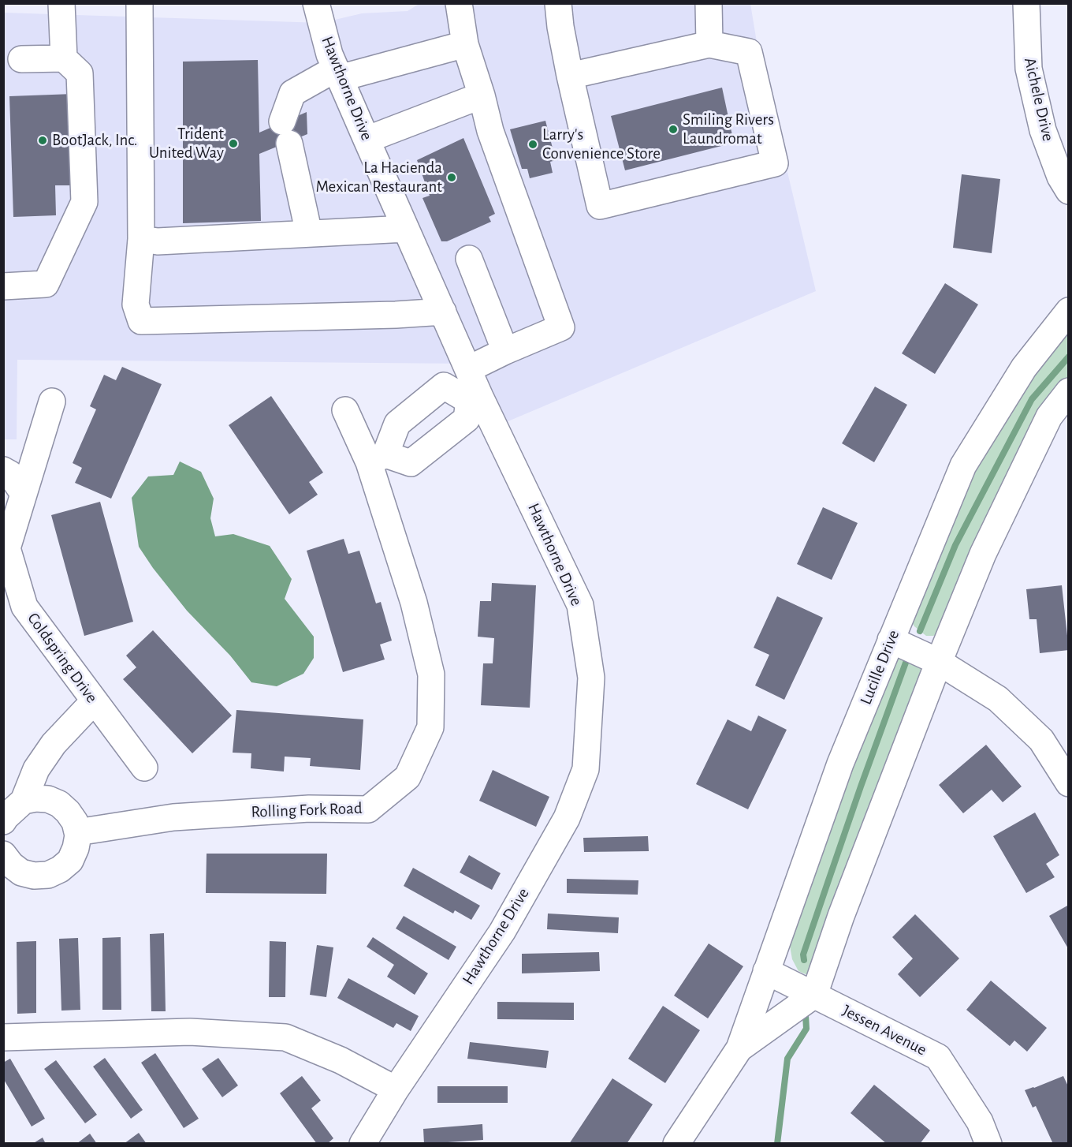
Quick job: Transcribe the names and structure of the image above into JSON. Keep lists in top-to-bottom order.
{
  "streets": {
    "street": [
      "Hawthorne Drive",
      "Aichele Drive",
      "Coldspring Drive",
      "Lucille Drive",
      "Rolling Fork Road",
      "Jessen Avenue"
    ]
  },
  "crossings": [
    ["Lucille Drive", "Jessen Avenue"]
  ],
  "places": [
    "Smiling Rivers Laundromat",
    "BootJack, Inc.",
    "Trident United Way",
    "Larry's Convenience Store",
    "La Hacienda Mexican Restaurant"
  ]
}
